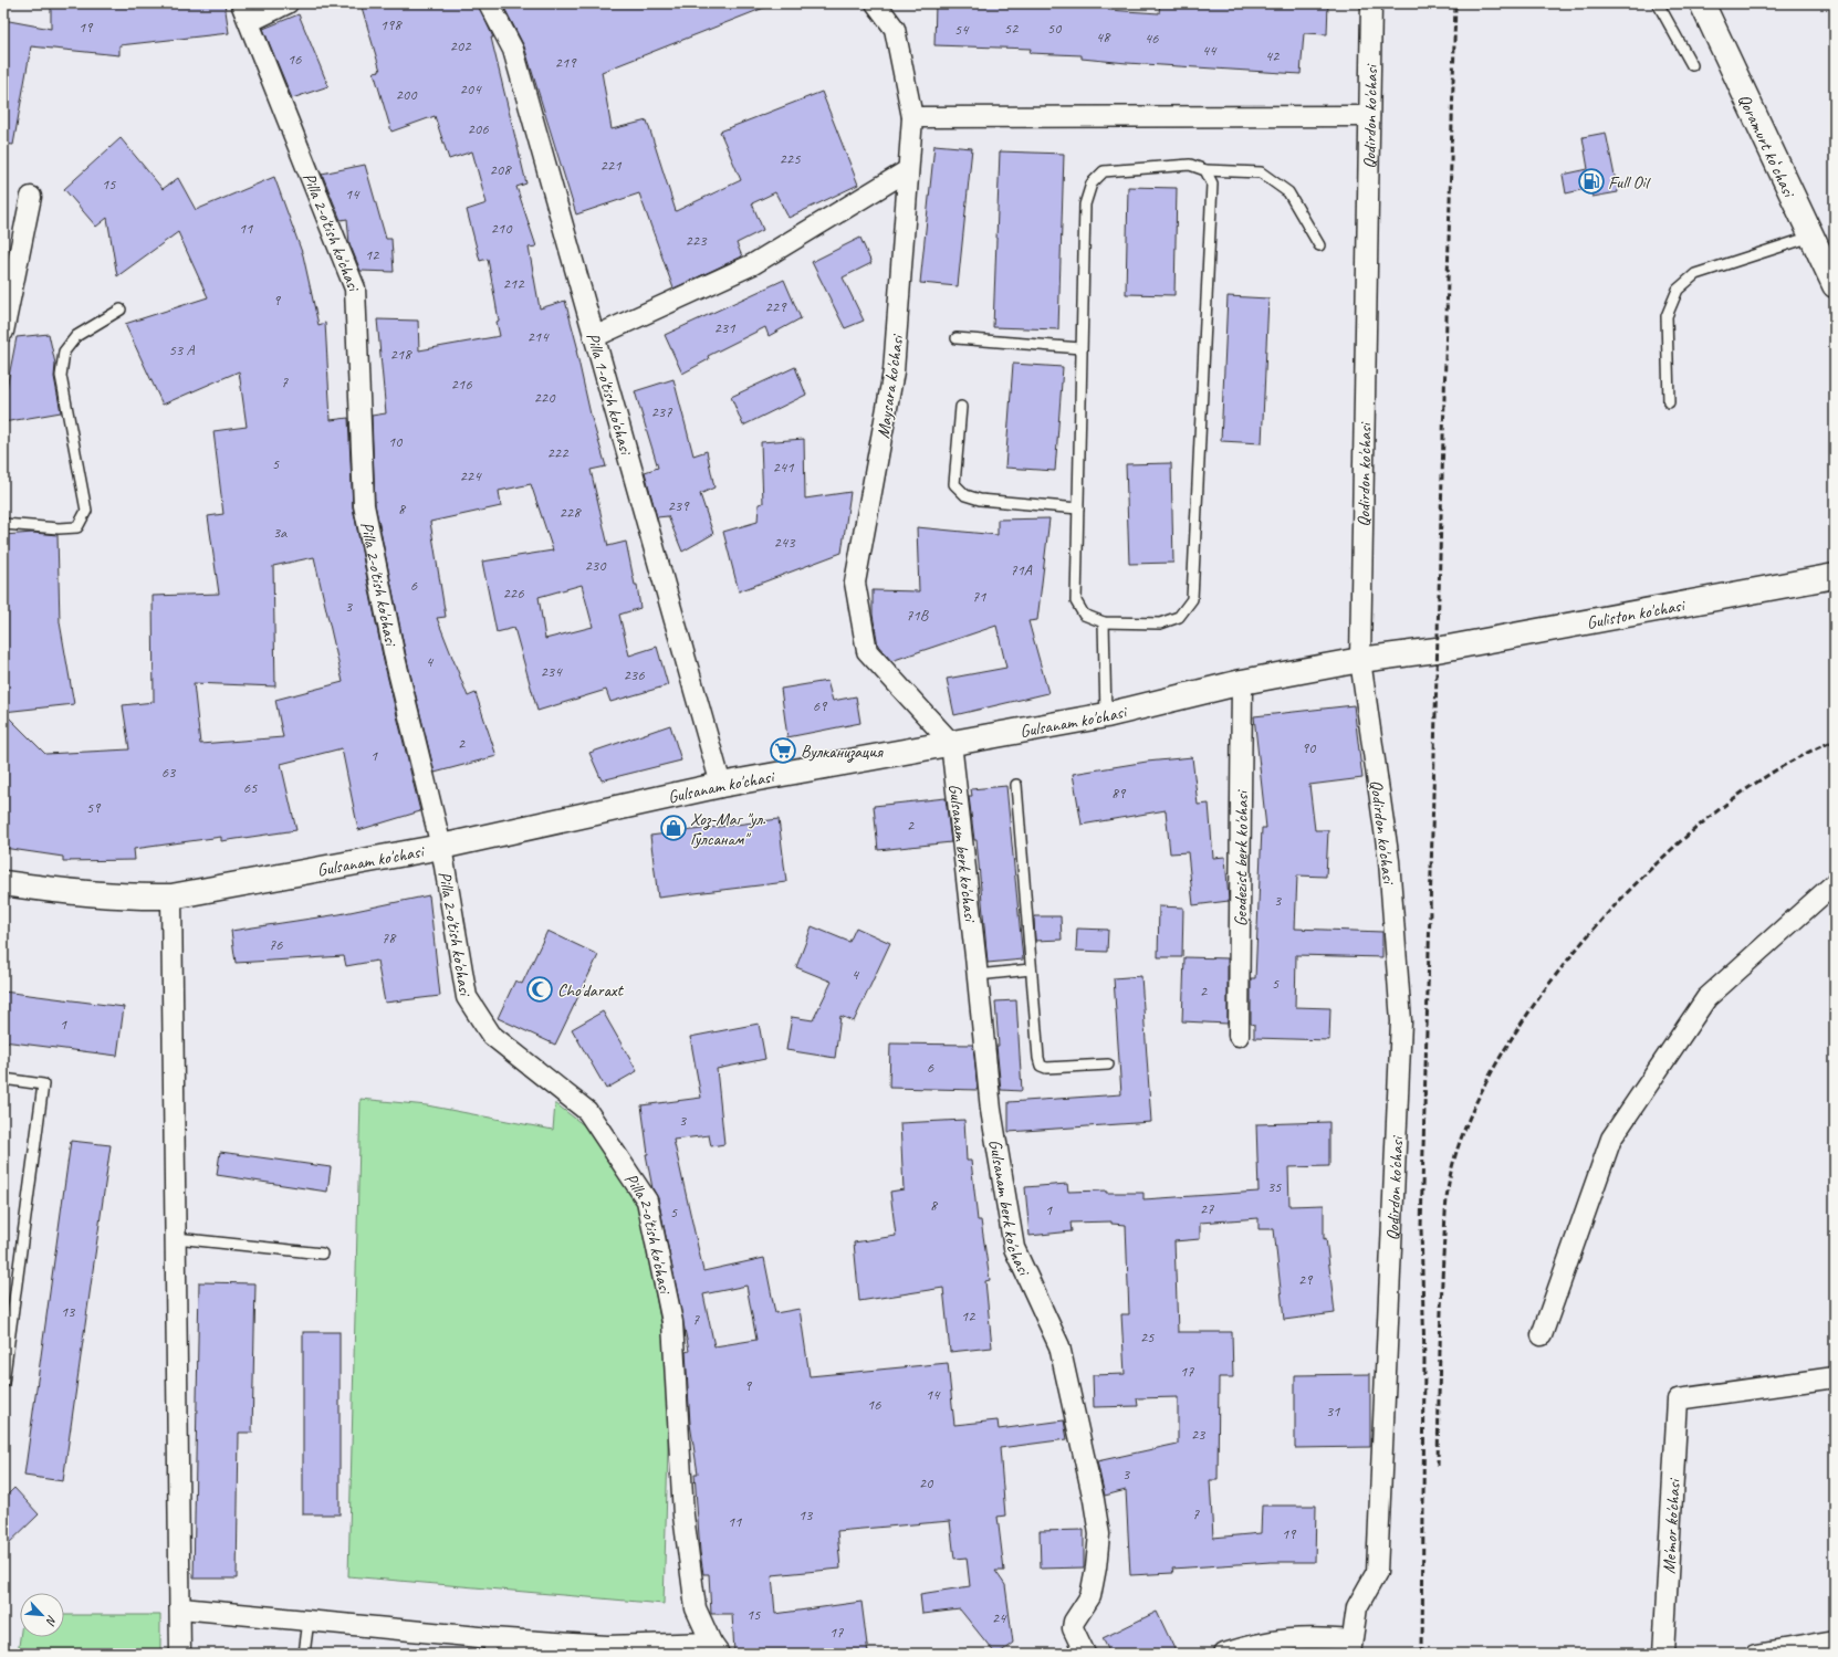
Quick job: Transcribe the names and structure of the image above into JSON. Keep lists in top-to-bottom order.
{
  "streets": {
    "main road": ["Qoramurt koʻchasi", "Guliston ko'chasi", "Gulsanam ko'chasi"],
    "street": [
      "Qodirdon ko'chasi",
      "Pilla 2-o'tish ko'chasi",
      "Maysara ko'chasi",
      "Pilla 1-o'tish ko'chasi",
      "Gulsanam berk ko'chasi",
      "Geodezist berk ko'chasi",
      "Me'mor ko'chasi"
    ]
  },
  "crossings": [
    ["Qodirdon ko'chasi", "Gulsanam ko'chasi"],
    ["Pilla 2-o'tish ko'chasi", "Gulsanam ko'chasi"],
    ["Maysara ko'chasi", "Gulsanam ko'chasi"],
    ["Maysara ko'chasi", "Gulsanam berk ko'chasi"],
    ["Pilla 1-o'tish ko'chasi", "Gulsanam ko'chasi"],
    ["Guliston ko'chasi", "Gulsanam ko'chasi"],
    ["Gulsanam ko'chasi", "Gulsanam berk ko'chasi"],
    ["Gulsanam ko'chasi", "Geodezist berk ko'chasi"]
  ],
  "places": {
    "fuel station": ["Full Oil"],
    "supermarket": ["Вулканизация"],
    "shop": ["Хоз-Маг \"ул. Гулсанам\""],
    "mosque": ["Cho'daraxt"]
  },
  "house_numbers": [
    "198",
    "19",
    "52",
    "50",
    "54",
    "48",
    "46",
    "202",
    "44",
    "42",
    "16",
    "219",
    "204",
    "200",
    "206",
    "225",
    "221",
    "208",
    "15",
    "14",
    "11",
    "210",
    "223",
    "12",
    "212",
    "9",
    "229",
    "231",
    "214",
    "53 А",
    "218",
    "7",
    "216",
    "220",
    "237",
    "10",
    "222",
    "5",
    "241",
    "224",
    "239",
    "8",
    "228",
    "3a",
    "243",
    "230",
    "71A",
    "6",
    "226",
    "71",
    "3",
    "71B",
    "4",
    "234",
    "236",
    "69",
    "2",
    "90",
    "1",
    "63",
    "65",
    "89",
    "59",
    "2",
    "3",
    "78",
    "76",
    "4",
    "5",
    "2",
    "1",
    "6",
    "3",
    "35",
    "8",
    "27",
    "1",
    "5",
    "29",
    "13",
    "12",
    "7",
    "25",
    "17",
    "9",
    "14",
    "16",
    "31",
    "23",
    "3",
    "20",
    "7",
    "13",
    "11",
    "19",
    "15",
    "24",
    "17"
  ],
  "north": "bottom right"
}
